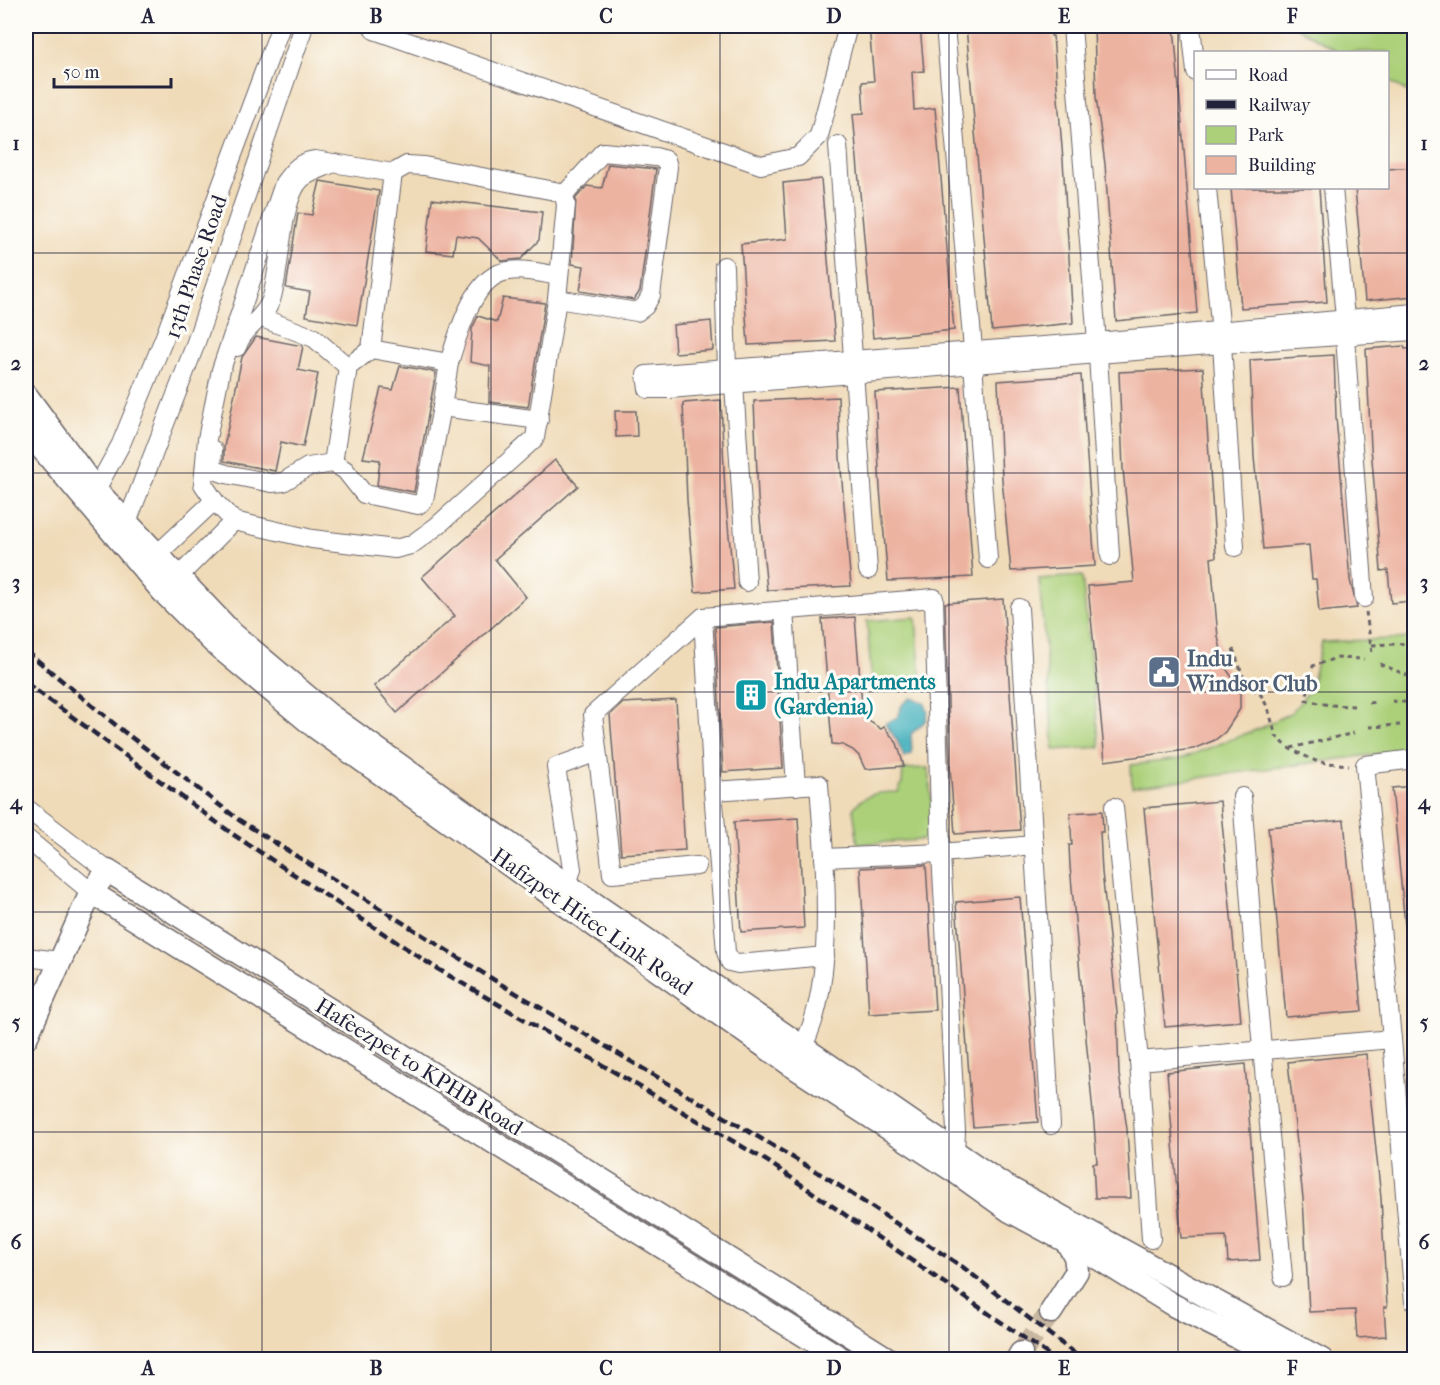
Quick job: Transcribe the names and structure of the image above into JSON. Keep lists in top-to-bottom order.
{
  "streets": {
    "main road": ["Hafizpet Hitec Link Road", "Hafeezpet to KPHB Road"],
    "street": ["13th Phase Road"]
  },
  "crossings": [
    ["13th Phase Road", "Hafizpet Hitec Link Road"]
  ],
  "places": {
    "public building": ["Indu Windsor Club"],
    "building": ["Indu Apartments (Gardenia)"]
  },
  "legend": [
    "Road",
    "Railway",
    "Park",
    "Building"
  ],
  "scale_bar": "50 m",
  "grid": {
    "columns": [
      "A",
      "B",
      "C",
      "D",
      "E",
      "F"
    ],
    "rows": [
      "1",
      "2",
      "3",
      "4",
      "5",
      "6"
    ]
  }
}
